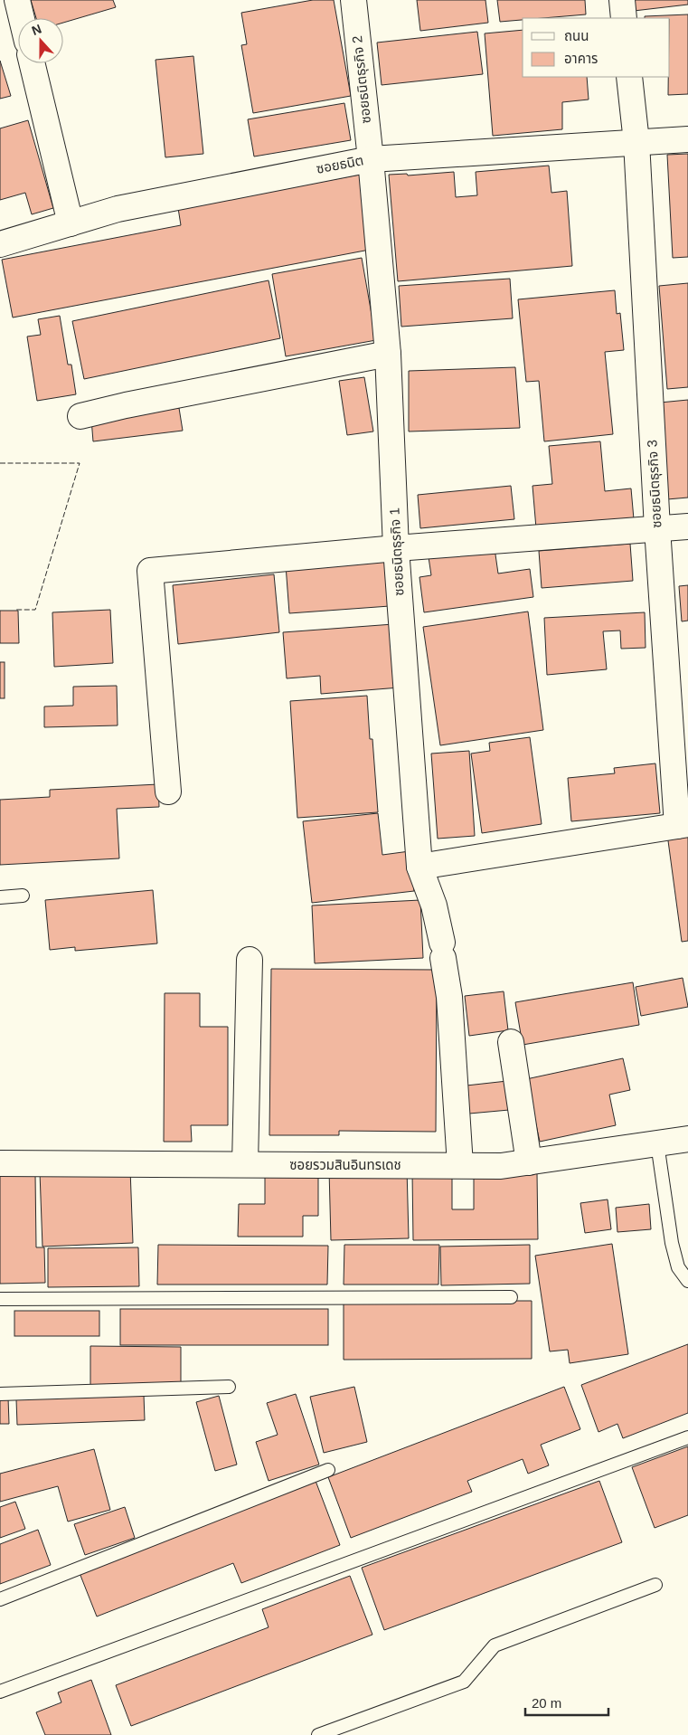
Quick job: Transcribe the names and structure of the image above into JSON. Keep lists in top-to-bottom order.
{
  "streets": {
    "street": [
      "ซอยธนิตธุรกิจ 2",
      "ซอยธนิต",
      "ซอยธนิตธุรกิจ 3",
      "ซอยธนิตธุรกิจ 1",
      "ซอยรวมสินอินทรเดช"
    ]
  },
  "crossings": [
    ["ซอยธนิตธุรกิจ 2", "ซอยธนิต"],
    ["ซอยธนิตธุรกิจ 2", "ซอยธนิตธุรกิจ 1"],
    ["ซอยธนิต", "ซอยธนิตธุรกิจ 3"],
    ["ซอยธนิต", "ซอยธนิตธุรกิจ 1"],
    ["ซอยธนิตธุรกิจ 1", "ซอยรวมสินอินทรเดช"]
  ],
  "legend": ["ถนน", "อาคาร"],
  "scale_bar": "20 m",
  "north": "top"
}
